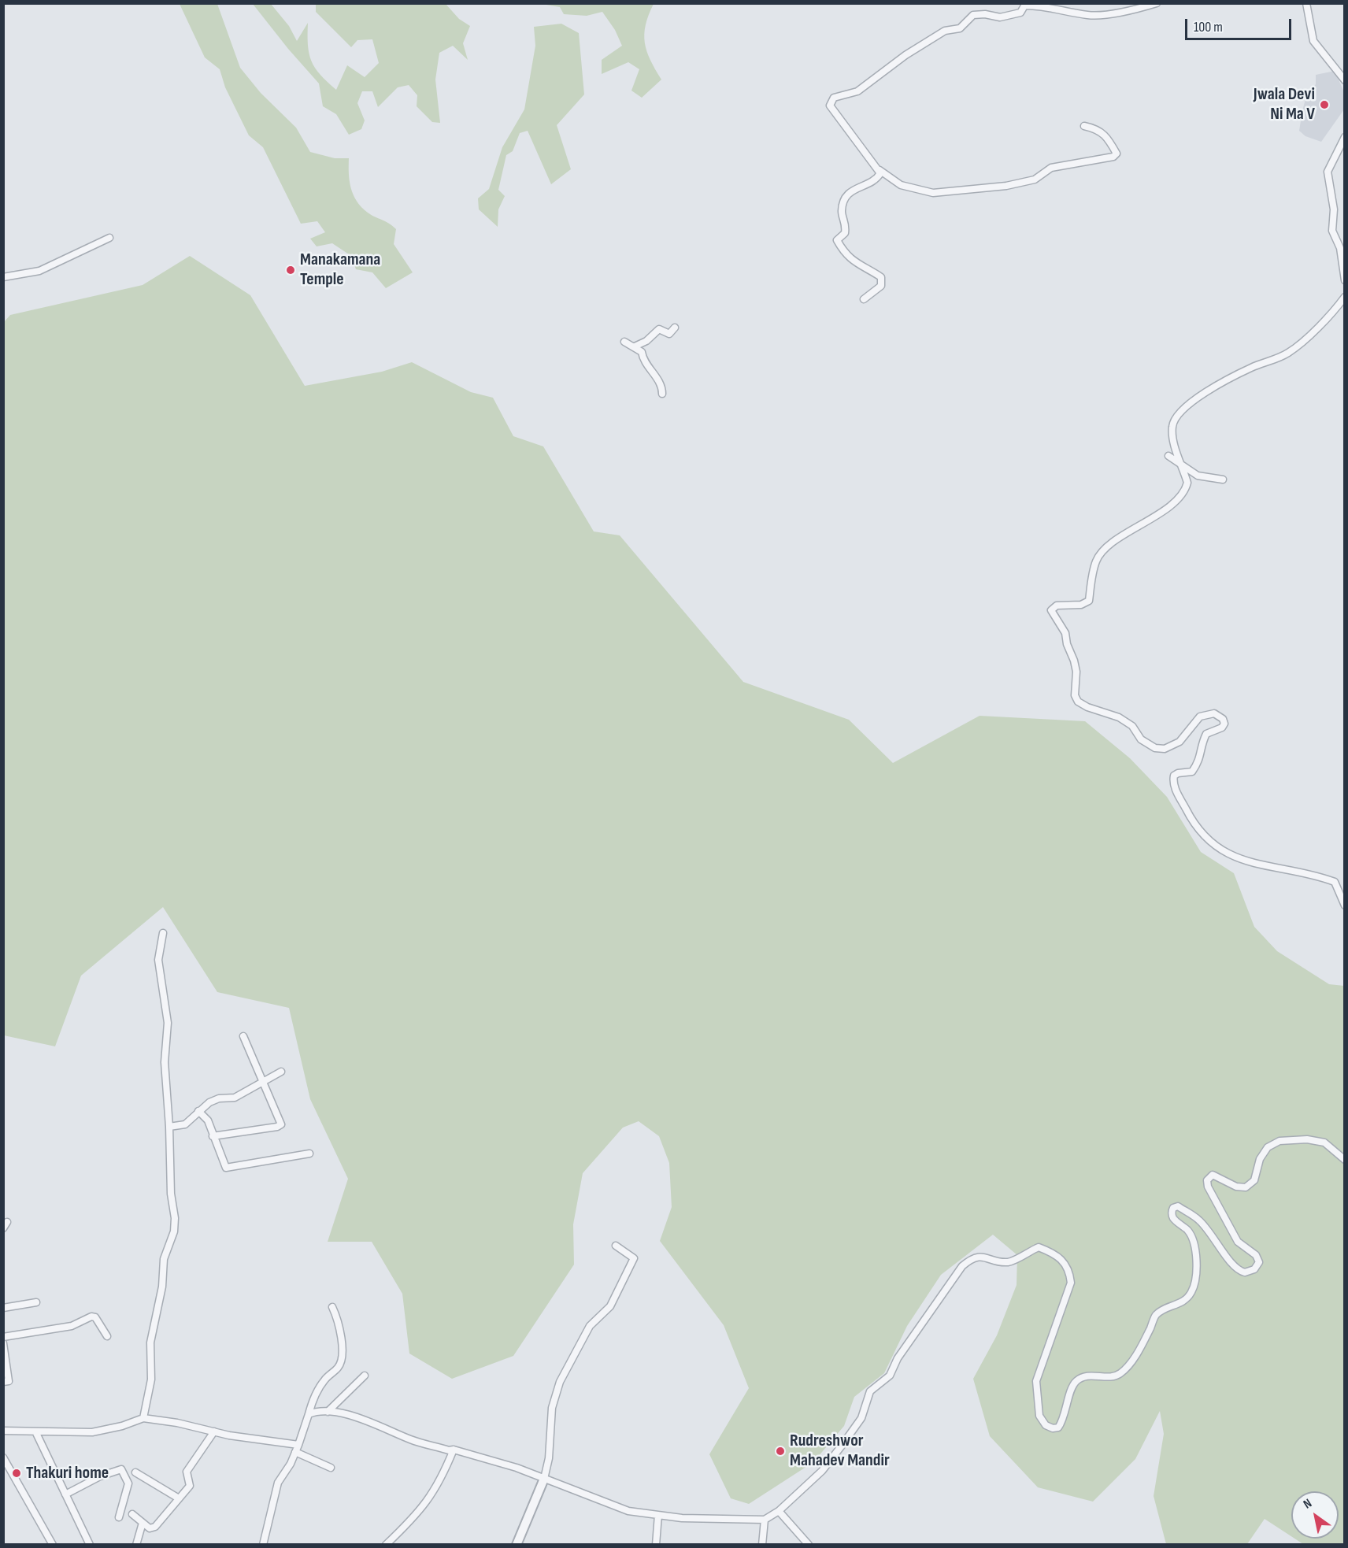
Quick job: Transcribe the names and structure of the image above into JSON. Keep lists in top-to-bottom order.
{
  "places": [
    "Jwala Devi Ni Ma V",
    "Manakamana Temple",
    "Rudreshwor Mahadev Mandir",
    "Thakuri home"
  ],
  "scale_bar": "100 m",
  "north": "top left"
}
